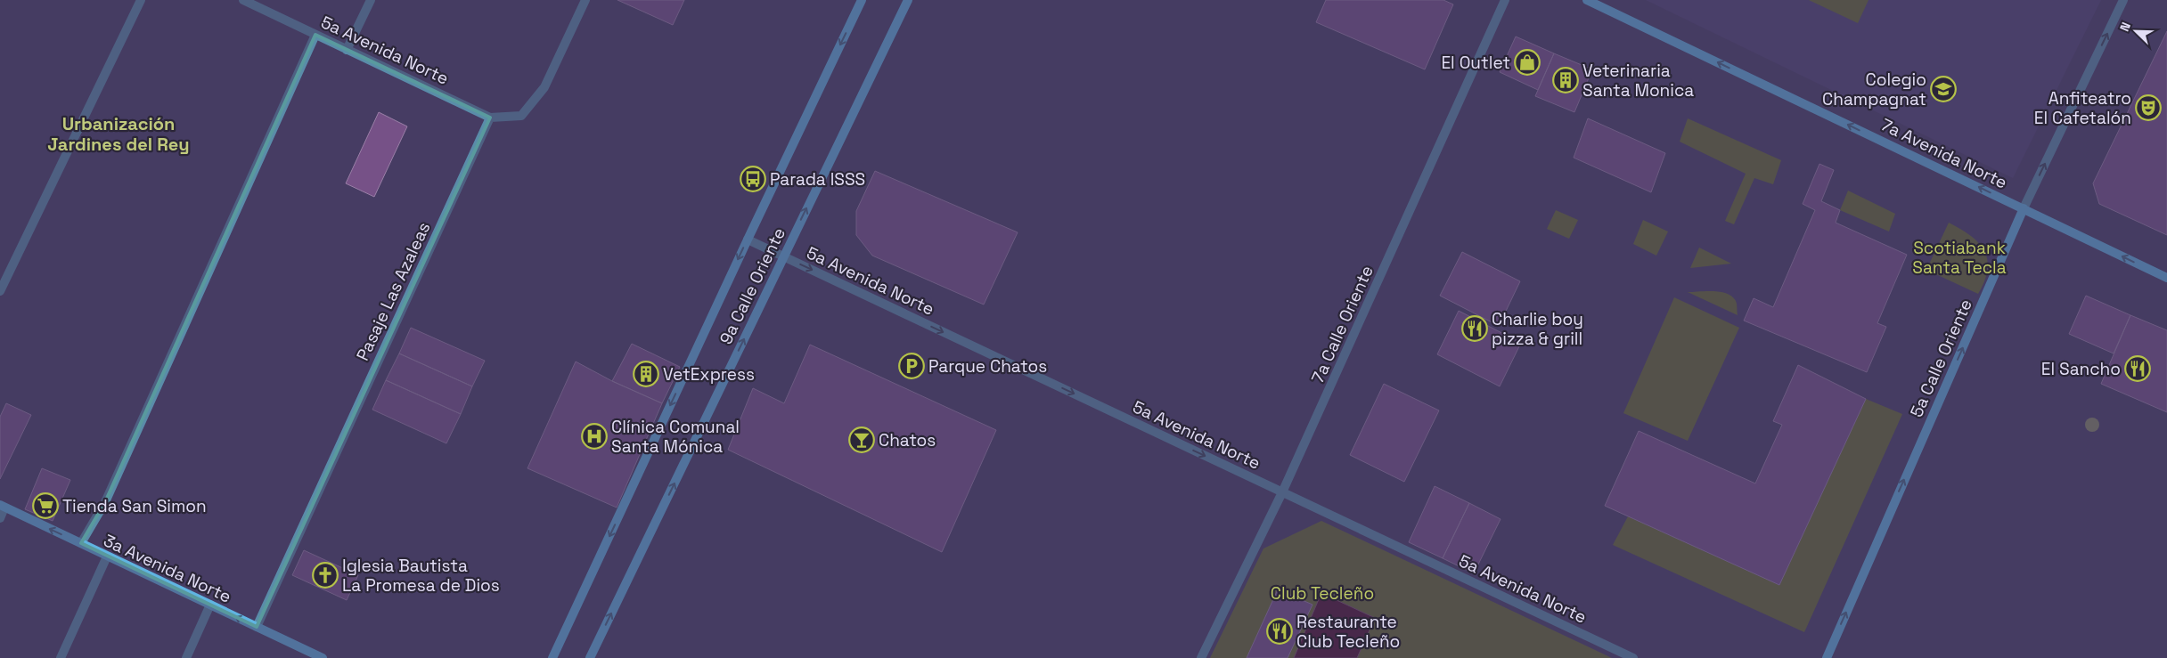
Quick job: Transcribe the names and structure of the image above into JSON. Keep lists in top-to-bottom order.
{
  "streets": {
    "main road": [
      "7a Avenida Norte",
      "9a Calle Oriente",
      "5a Calle Oriente",
      "3a Avenida Norte"
    ],
    "street": ["5a Avenida Norte", "Pasaje Las Azaleas", "7a Calle Oriente"]
  },
  "crossings": [
    ["5a Avenida Norte", "9a Calle Oriente"],
    ["5a Avenida Norte", "Pasaje Las Azaleas"],
    ["5a Avenida Norte", "7a Calle Oriente"],
    ["7a Avenida Norte", "5a Calle Oriente"],
    ["Pasaje Las Azaleas", "3a Avenida Norte"]
  ],
  "one_way": [
    "5a Avenida Norte",
    "7a Avenida Norte",
    "5a Calle Oriente",
    "3a Avenida Norte"
  ],
  "districts": ["Urbanización Jardines del Rey"],
  "parks": ["Scotiabank Santa Tecla", "Club Tecleño"],
  "places": {
    "shop": ["El Outlet"],
    "building": ["Veterinaria Santa Monica", "VetExpress"],
    "school or university": ["Colegio Champagnat"],
    "theatre": ["Anfiteatro El Cafetalón"],
    "bus stop": ["Parada ISSS"],
    "restaurant": ["Charlie boy pizza & grill", "El Sancho", "Restaurante Club Tecleño"],
    "parking": ["Parque Chatos"],
    "hospital": ["Clínica Comunal Santa Mónica"],
    "bar": ["Chatos"],
    "supermarket": ["Tienda San Simon"],
    "church": ["Iglesia Bautista La Promesa de Dios"]
  },
  "north": "top left"
}
